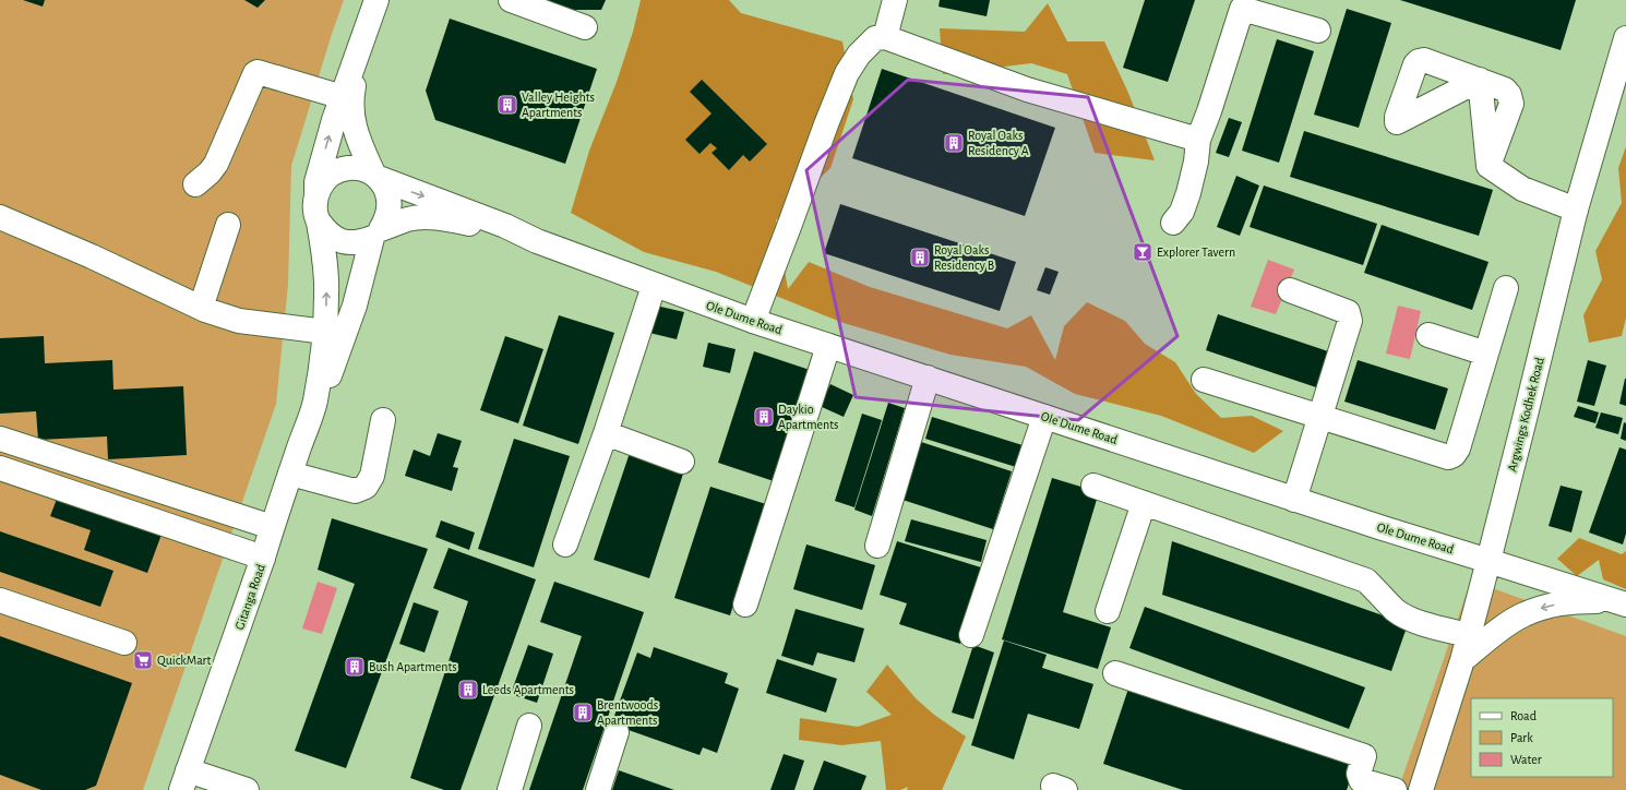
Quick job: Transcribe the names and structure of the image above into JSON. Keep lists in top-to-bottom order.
{
  "streets": {
    "main road": ["Ole Dume Road", "Argwings Kodhek Road", "Gitanga Road"]
  },
  "crossings": [
    ["Ole Dume Road", "Argwings Kodhek Road"]
  ],
  "places": {
    "building": [
      "Valley Heights Apartments",
      "Royal Oaks Residency A",
      "Royal Oaks Residency B",
      "Daykio Apartments",
      "Bush Apartments",
      "Leeds Apartments",
      "Brentwoods Apartments"
    ],
    "bar": ["Explorer Tavern"],
    "supermarket": ["QuickMart"]
  },
  "legend": ["Road", "Park", "Water"]
}
